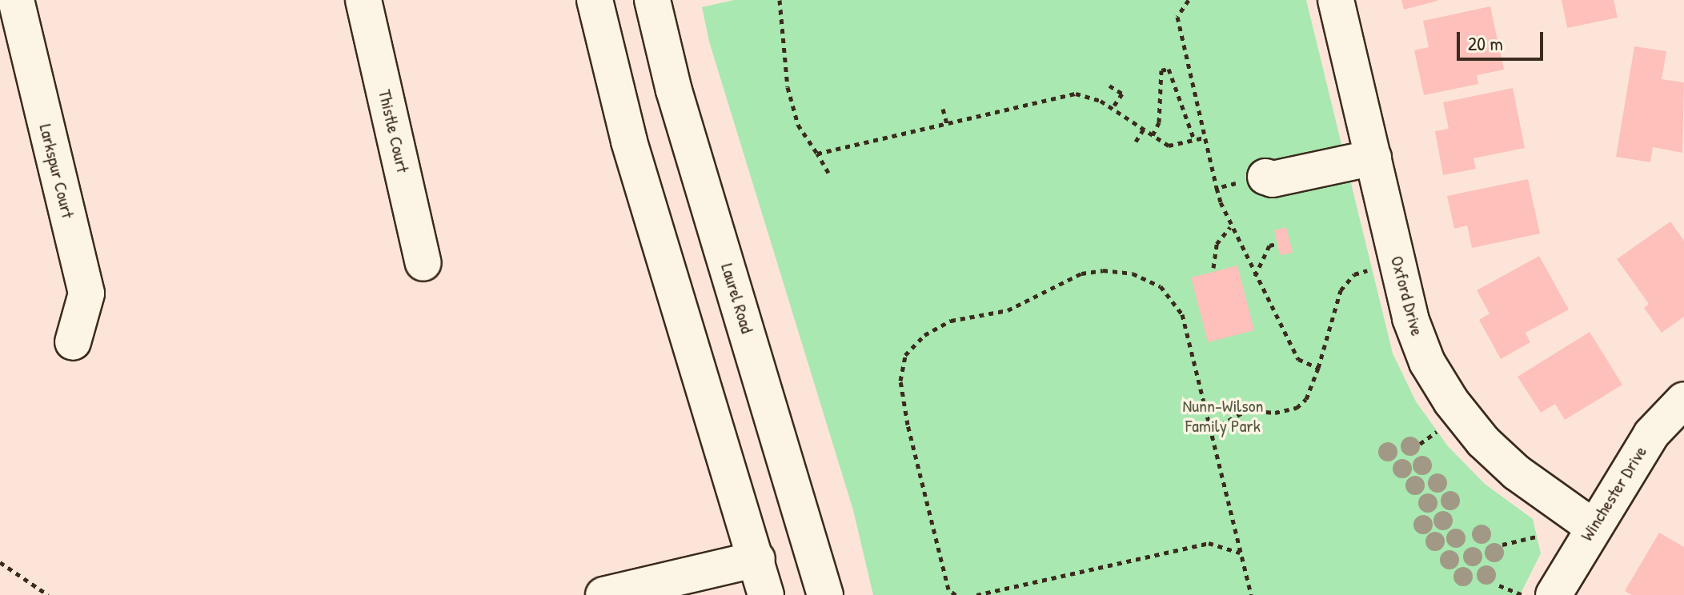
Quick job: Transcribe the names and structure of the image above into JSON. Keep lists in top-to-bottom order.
{
  "streets": {
    "street": [
      "Thistle Court",
      "Larkspur Court",
      "Oxford Drive",
      "Laurel Road",
      "Winchester Drive"
    ]
  },
  "crossings": [
    ["Oxford Drive", "Winchester Drive"]
  ],
  "parks": ["Nunn-Wilson Family Park"],
  "scale_bar": "20 m"
}
